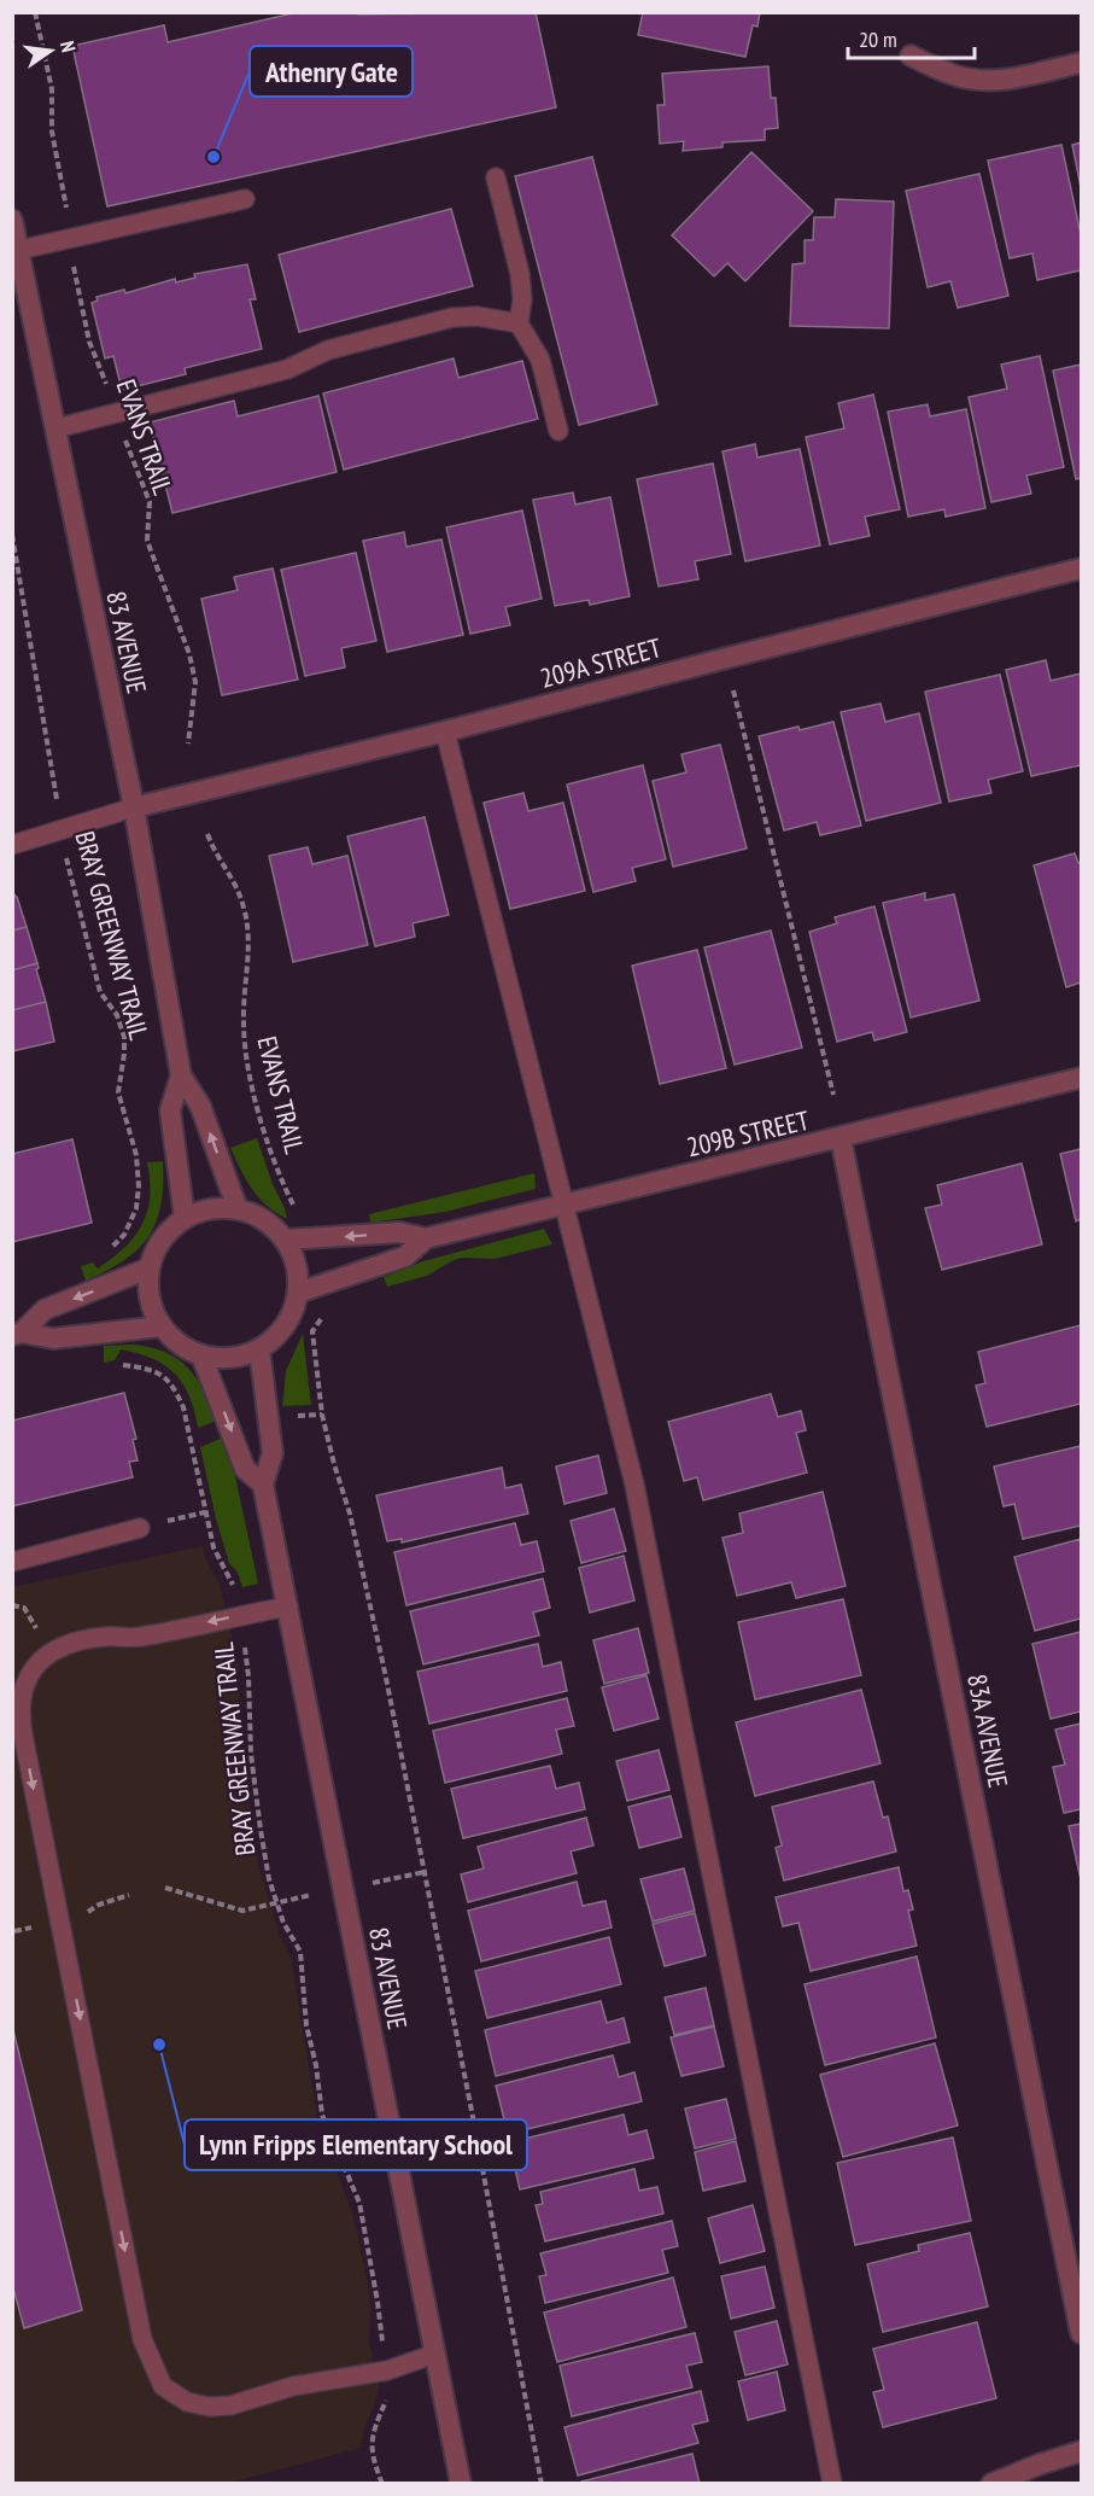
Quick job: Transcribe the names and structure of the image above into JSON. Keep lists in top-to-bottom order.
{
  "streets": {
    "street": [
      "83 AVENUE",
      "209A STREET",
      "209B STREET",
      "83A AVENUE"
    ],
    "path": ["EVANS TRAIL", "BRAY GREENWAY TRAIL"]
  },
  "crossings": [
    ["83 AVENUE", "209A STREET"],
    ["83 AVENUE", "209B STREET"],
    ["209B STREET", "83A AVENUE"]
  ],
  "places": ["Athenry Gate", "Lynn Fripps Elementary School"],
  "scale_bar": "20 m",
  "north": "right"
}
